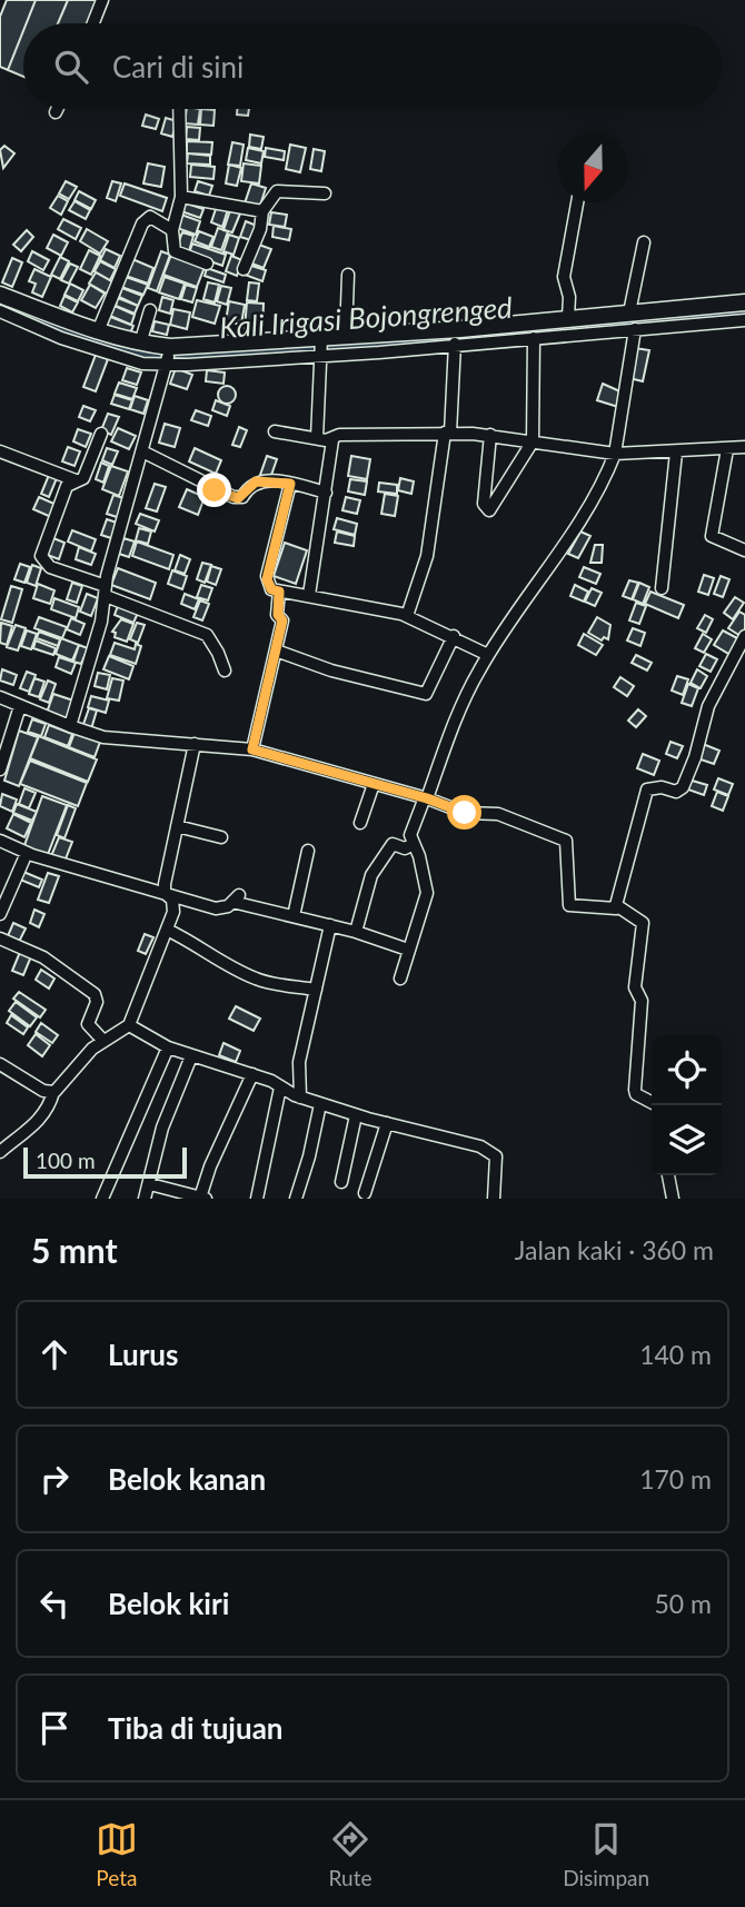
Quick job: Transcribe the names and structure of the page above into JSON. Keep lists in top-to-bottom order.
{
  "water": ["Kali Irigasi Bojongrenged"],
  "scale_bar": "100 m",
  "north": "bottom",
  "page": {
    "search": "Cari di sini",
    "scale": "100 m",
    "heading": ["5 mnt", "Jalan kaki · 360 m"],
    "list": [
      ["Lurus", "140 m"],
      ["Belok kanan", "170 m"],
      ["Belok kiri", "50 m"],
      "Tiba di tujuan"
    ],
    "nav": ["Peta", "Rute", "Disimpan"]
  }
}
